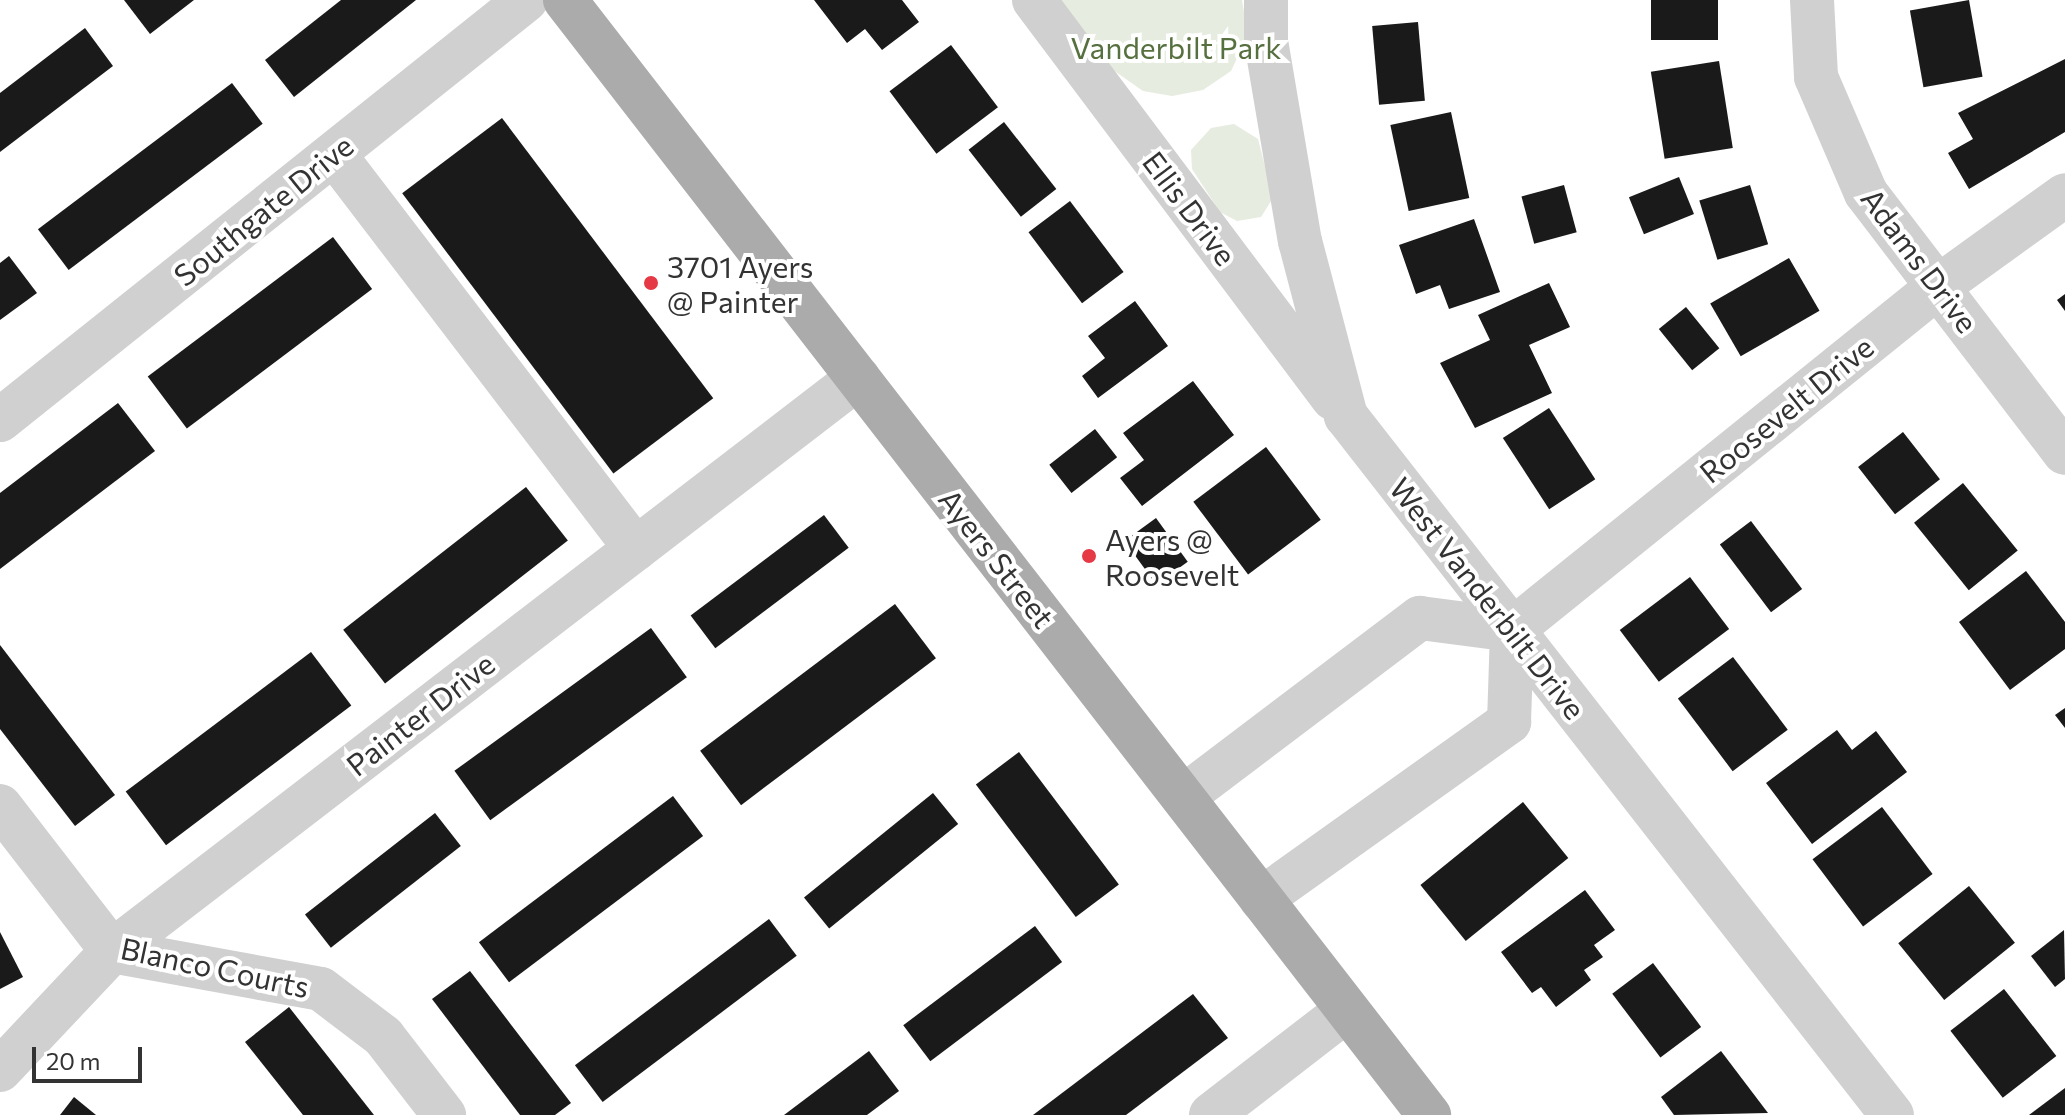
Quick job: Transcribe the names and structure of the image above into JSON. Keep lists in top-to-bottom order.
{
  "streets": {
    "main road": ["Ayers Street"],
    "street": [
      "Ellis Drive",
      "Southgate Drive",
      "Adams Drive",
      "Roosevelt Drive",
      "West Vanderbilt Drive",
      "Painter Drive",
      "Blanco Courts"
    ]
  },
  "crossings": [
    ["Ellis Drive", "West Vanderbilt Drive"],
    ["Adams Drive", "Roosevelt Drive"],
    ["Roosevelt Drive", "West Vanderbilt Drive"],
    ["Ayers Street", "Painter Drive"],
    ["Painter Drive", "Blanco Courts"]
  ],
  "parks": ["Vanderbilt Park"],
  "places": ["3701 Ayers @ Painter", "Ayers @ Roosevelt"],
  "scale_bar": "20 m"
}
